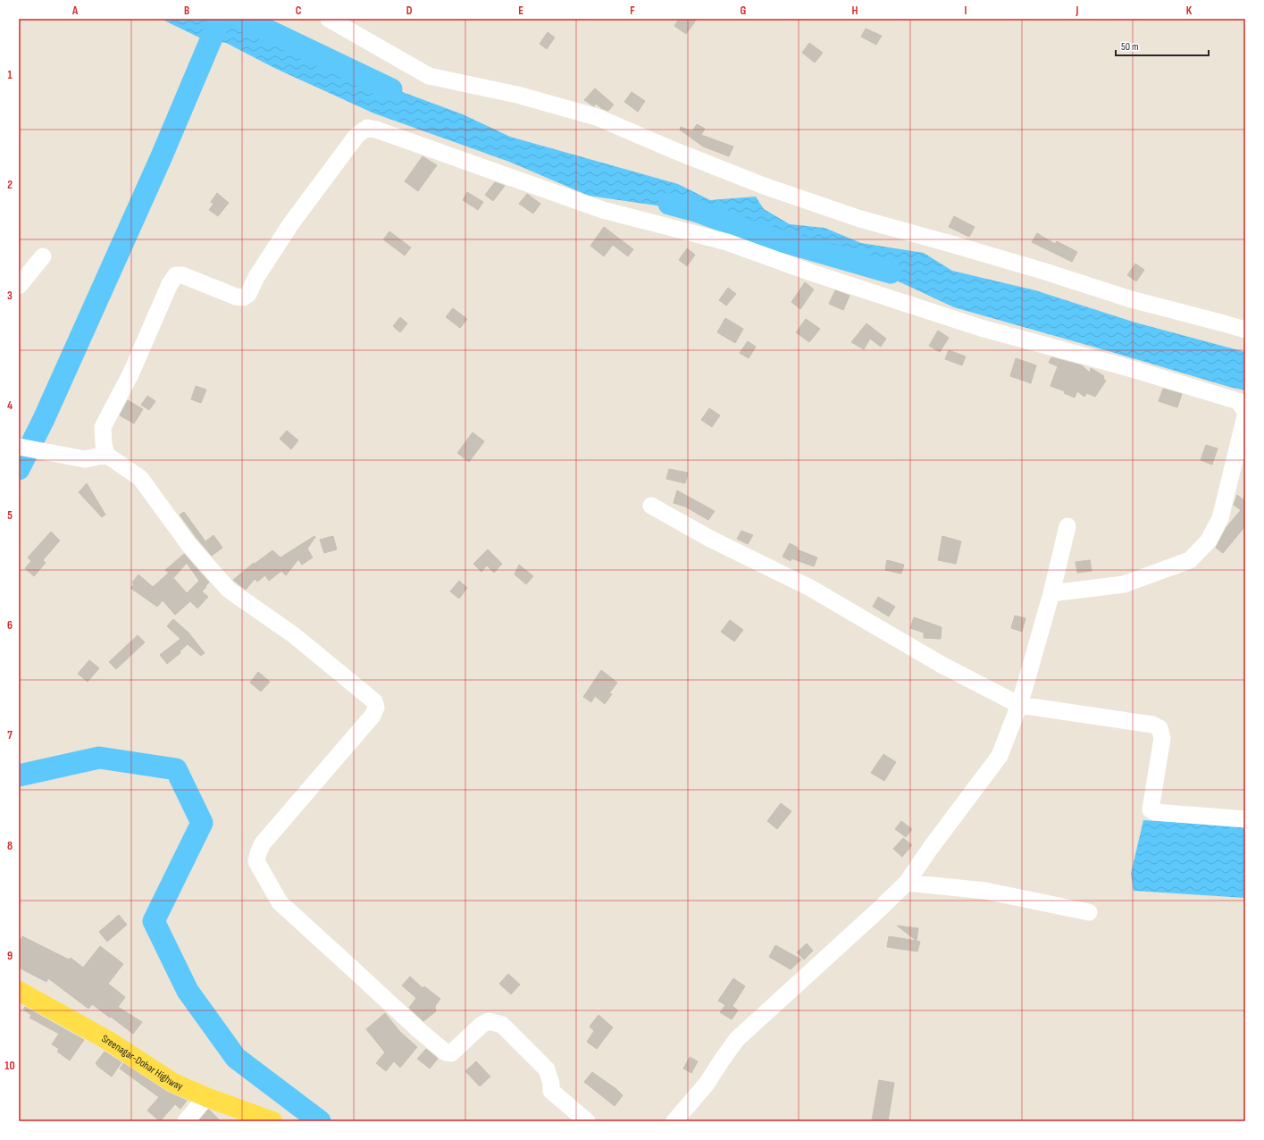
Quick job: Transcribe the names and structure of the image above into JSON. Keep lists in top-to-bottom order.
{
  "streets": {
    "main road": ["Sreenagar-Dohar Highway"]
  },
  "scale_bar": "50 m",
  "grid": {
    "columns": [
      "A",
      "B",
      "C",
      "D",
      "E",
      "F",
      "G",
      "H",
      "I",
      "J",
      "K"
    ],
    "rows": [
      "1",
      "2",
      "3",
      "4",
      "5",
      "6",
      "7",
      "8",
      "9",
      "10"
    ]
  }
}
